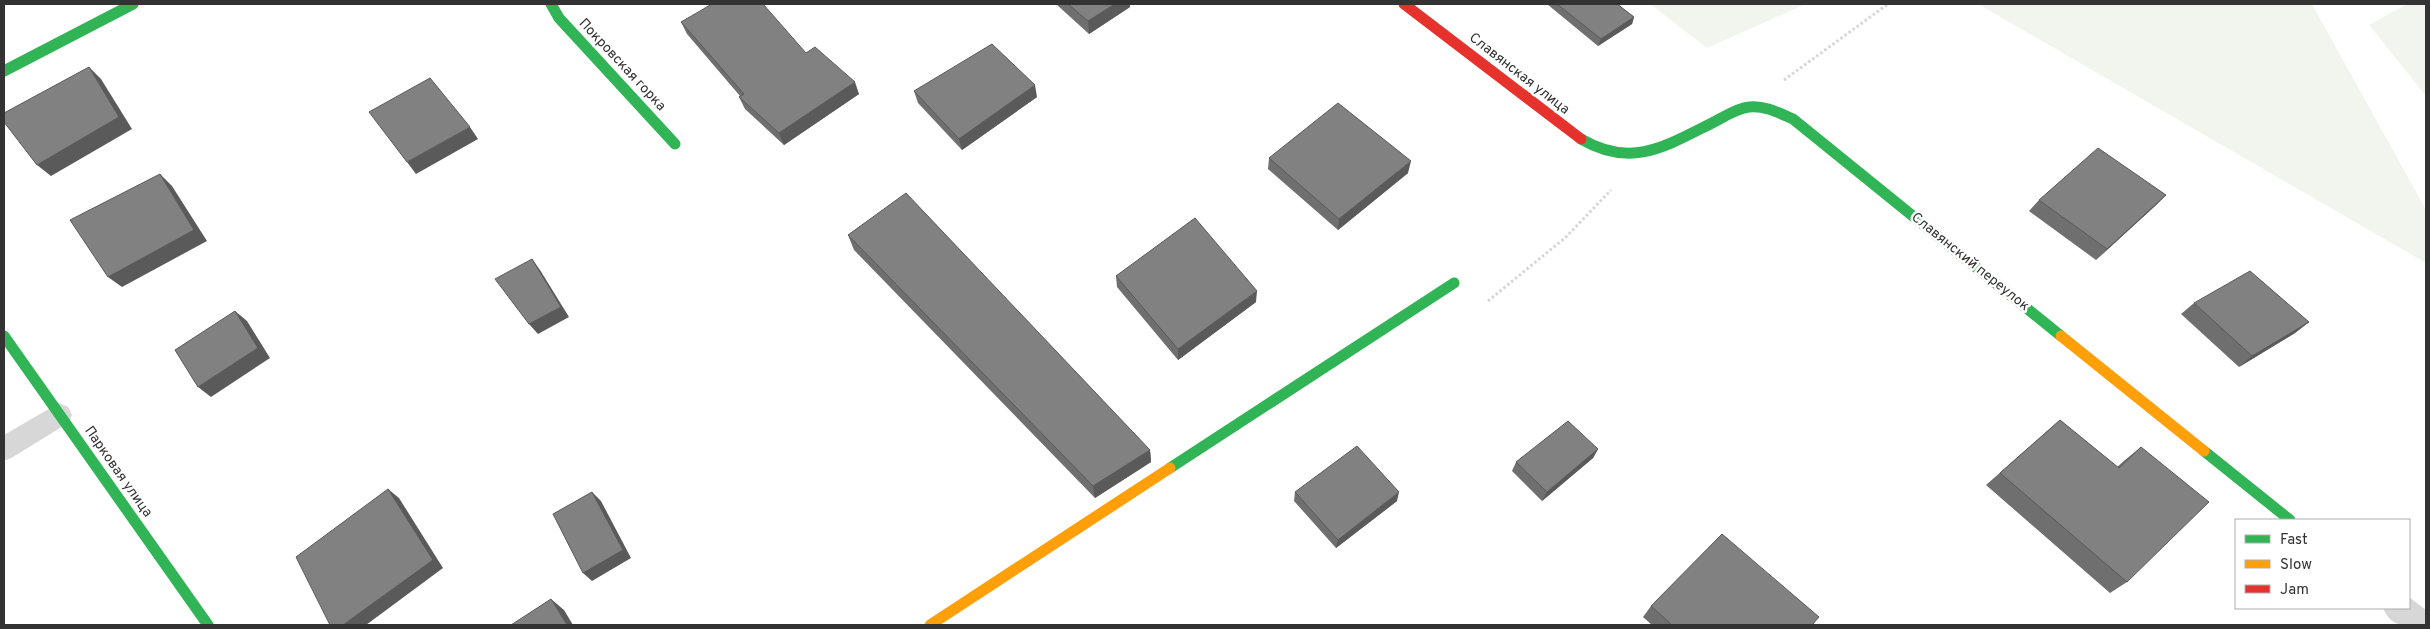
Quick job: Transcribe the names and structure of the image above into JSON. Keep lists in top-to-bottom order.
{
  "streets": {
    "street": [
      "Покровская горка",
      "Славянская улица",
      "Славянский переулок",
      "Парковая улица"
    ]
  },
  "legend": ["Fast", "Slow", "Jam"]
}
